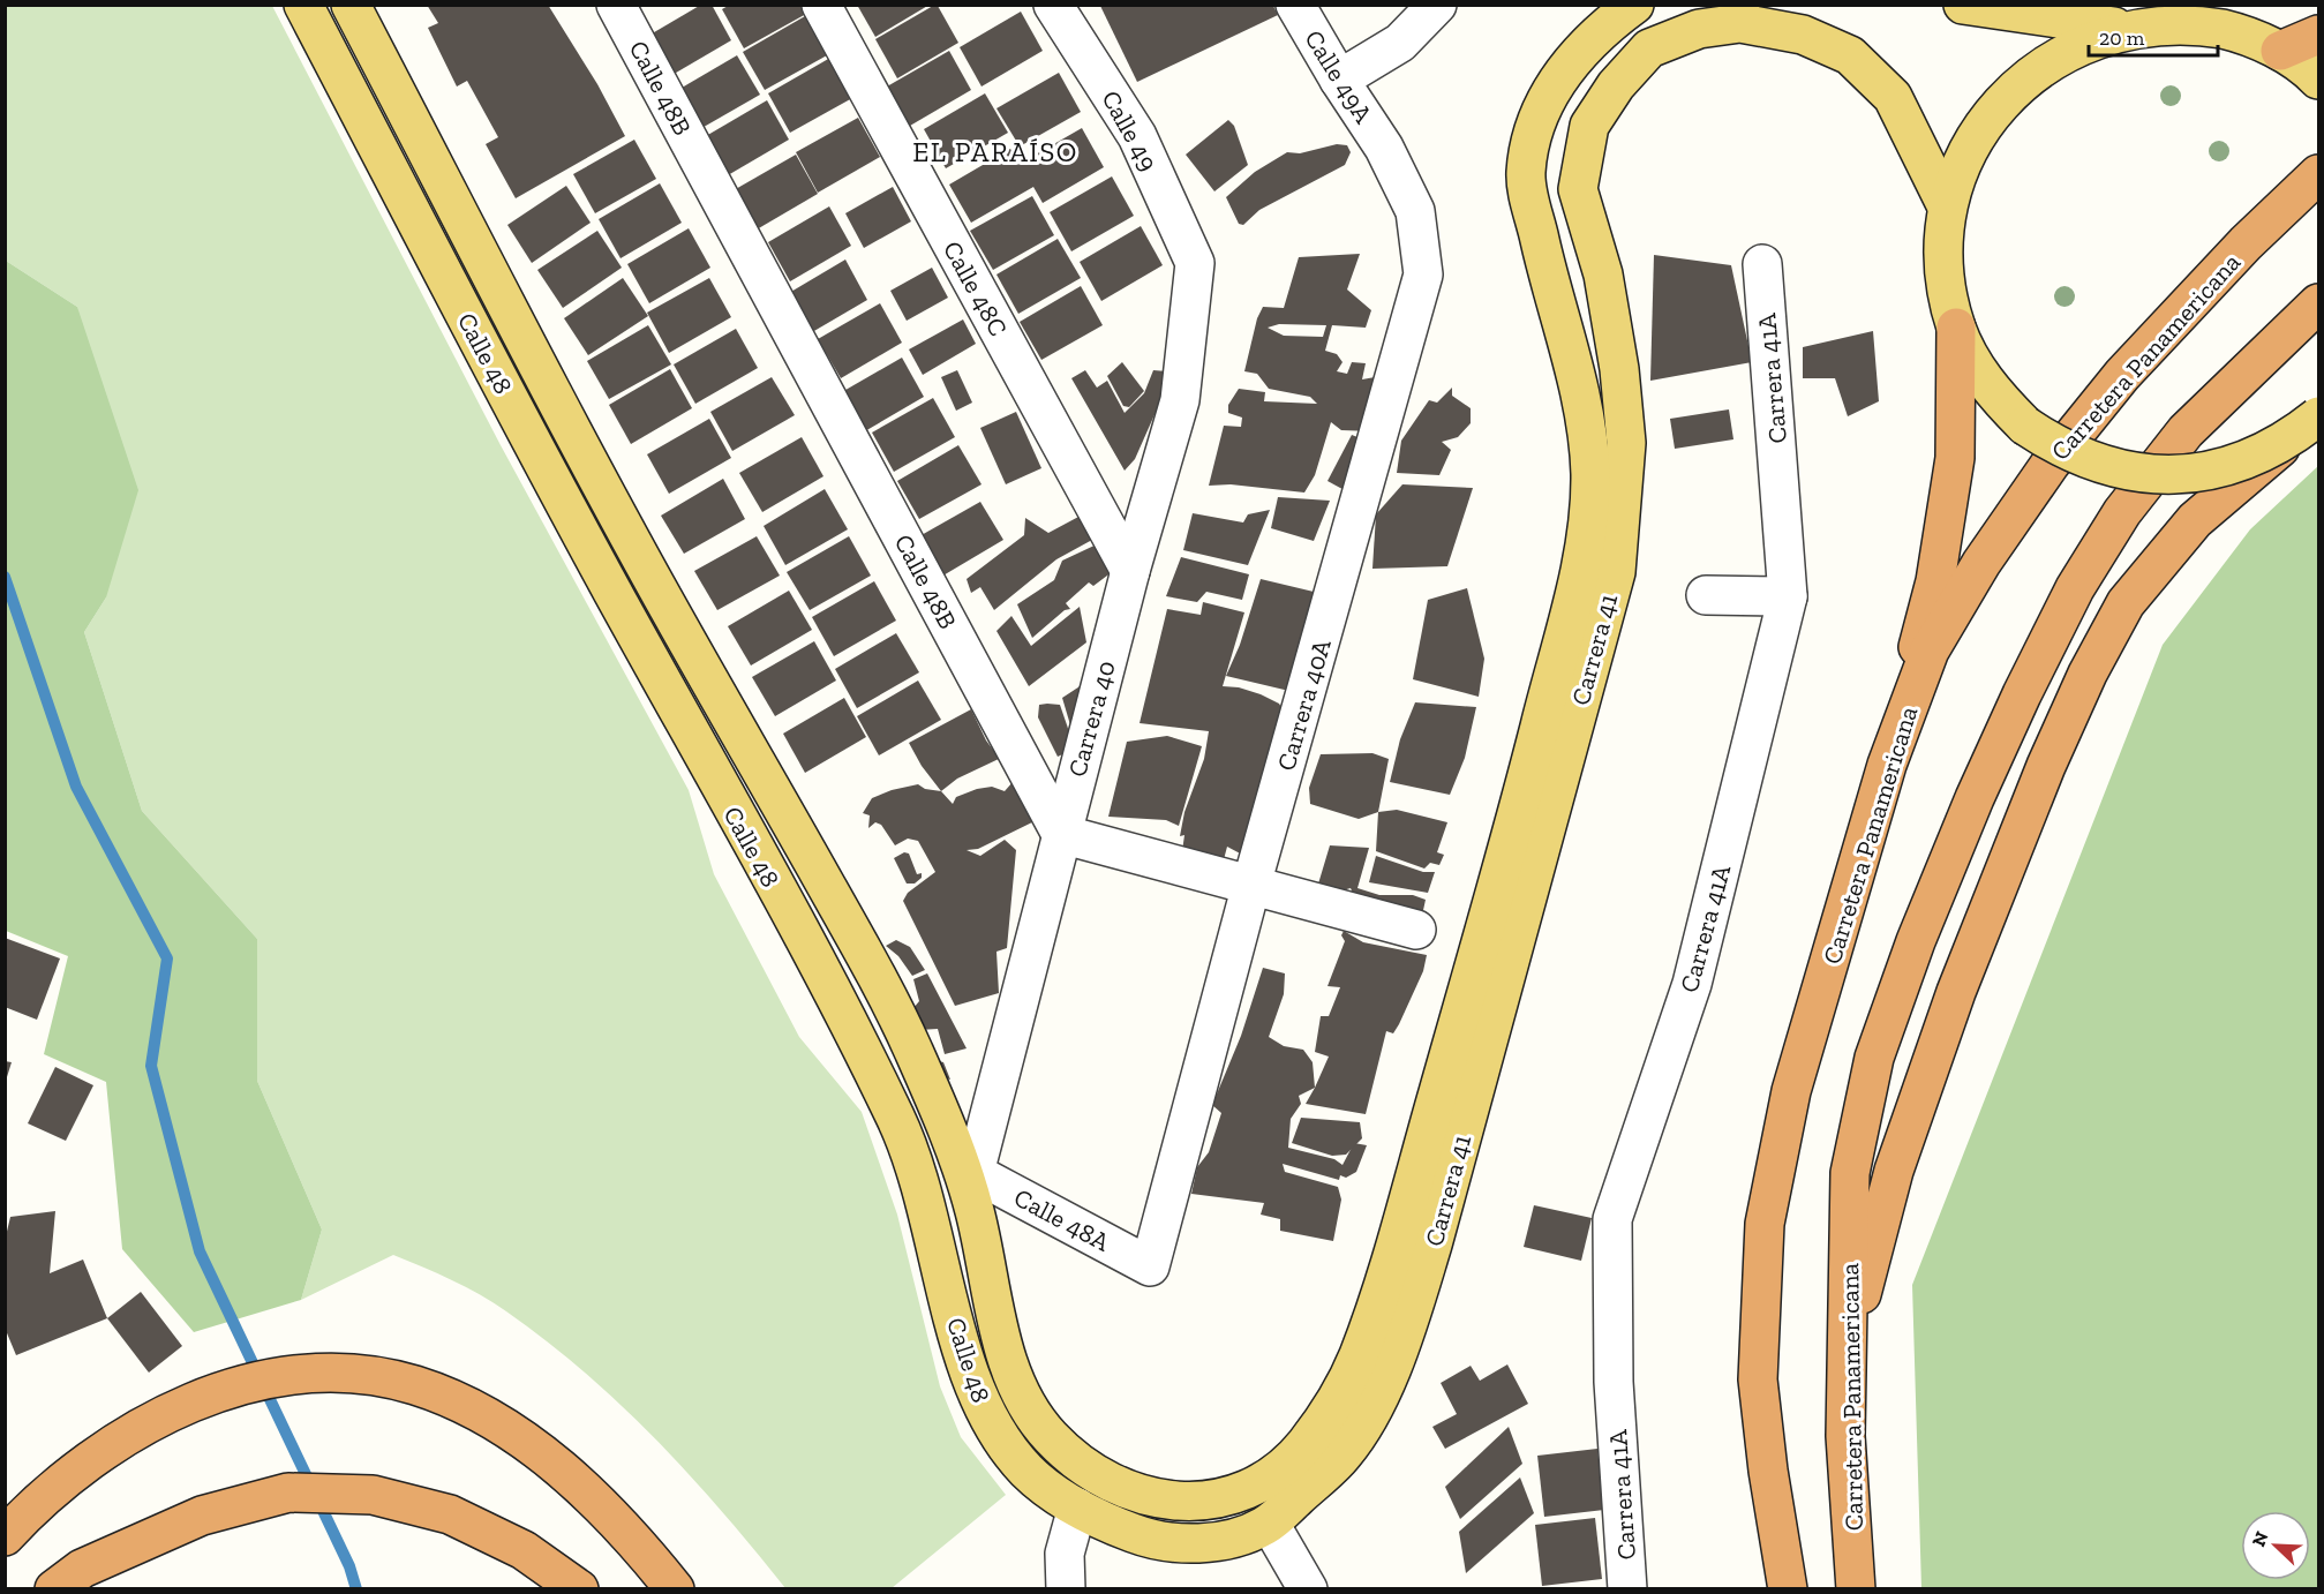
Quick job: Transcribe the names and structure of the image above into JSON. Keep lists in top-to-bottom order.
{
  "streets": {
    "highway": ["Carretera Panamericana"],
    "main road": ["Calle 48", "Carrera 41"],
    "street": [
      "Calle 49A",
      "Calle 48B",
      "Calle 49",
      "Calle 48C",
      "Carrera 41A",
      "Carrera 40A",
      "Carrera 40",
      "Calle 48A"
    ]
  },
  "crossings": [
    ["Calle 49A", "Carrera 40A"],
    ["Calle 48B", "Carrera 40"],
    ["Calle 49", "Carrera 40"],
    ["Calle 48C", "Carrera 40"],
    ["Calle 48", "Carrera 41"],
    ["Calle 48", "Carrera 40"],
    ["Calle 48", "Calle 48A"],
    ["Carrera 40A", "Calle 48A"],
    ["Carrera 40", "Calle 48A"]
  ],
  "districts": ["EL PARAÍSO"],
  "scale_bar": "20 m",
  "north": "top left"
}
